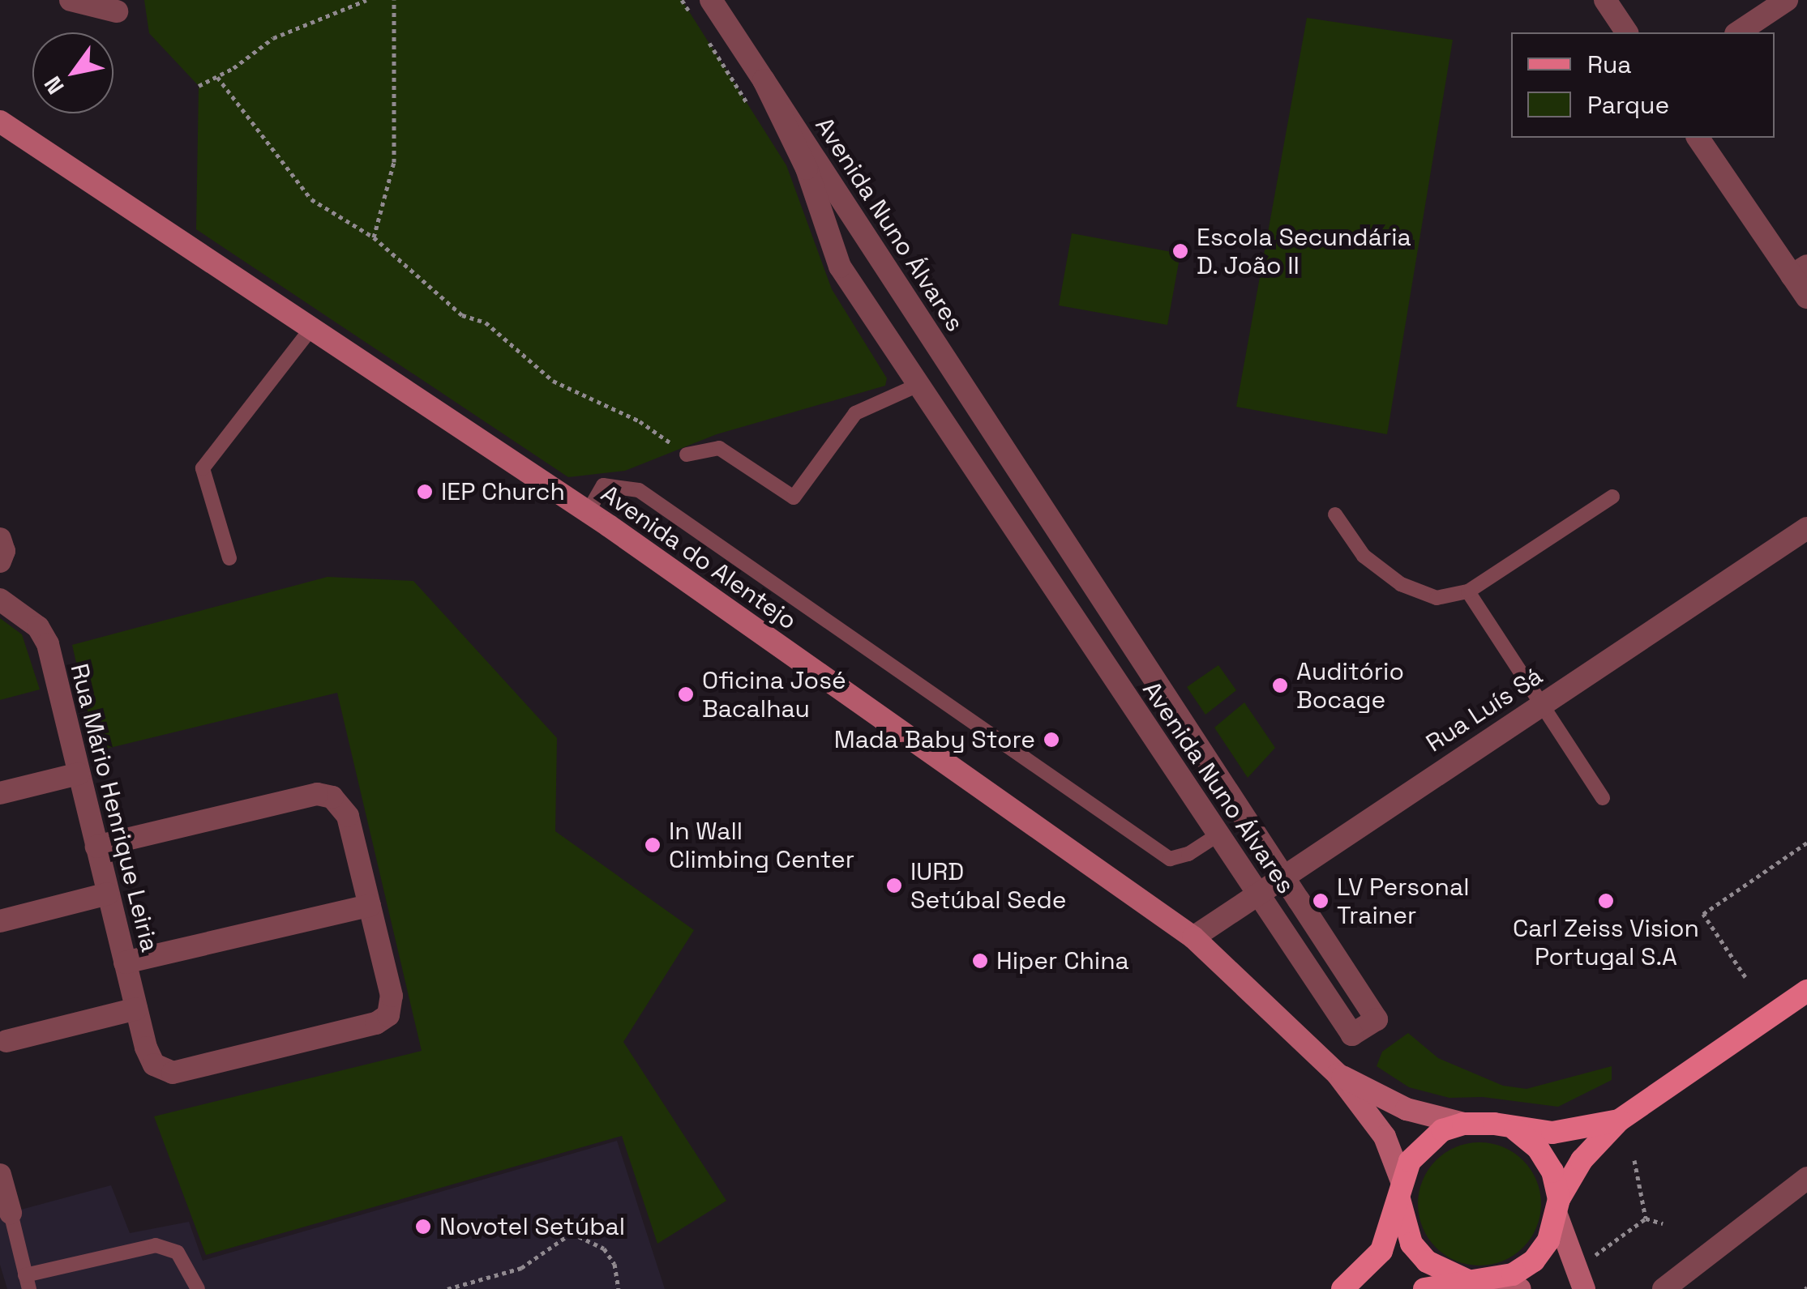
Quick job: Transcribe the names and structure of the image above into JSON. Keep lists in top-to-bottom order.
{
  "streets": {
    "main road": ["Avenida do Alentejo"],
    "street": ["Avenida Nuno Álvares", "Rua Luís Sá", "Rua Mário Henrique Leiria"]
  },
  "crossings": [
    ["Avenida Nuno Álvares", "Rua Luís Sá"],
    ["Avenida do Alentejo", "Rua Luís Sá"]
  ],
  "places": [
    "Escola Secundária D. João II",
    "IEP Church",
    "Auditório Bocage",
    "Oficina José Bacalhau",
    "Mada Baby Store",
    "In Wall Climbing Center",
    "IURD Setúbal Sede",
    "LV Personal Trainer",
    "Carl Zeiss Vision Portugal S.A",
    "Hiper China",
    "Novotel Setúbal"
  ],
  "legend": ["Rua", "Parque"],
  "north": "bottom left"
}
